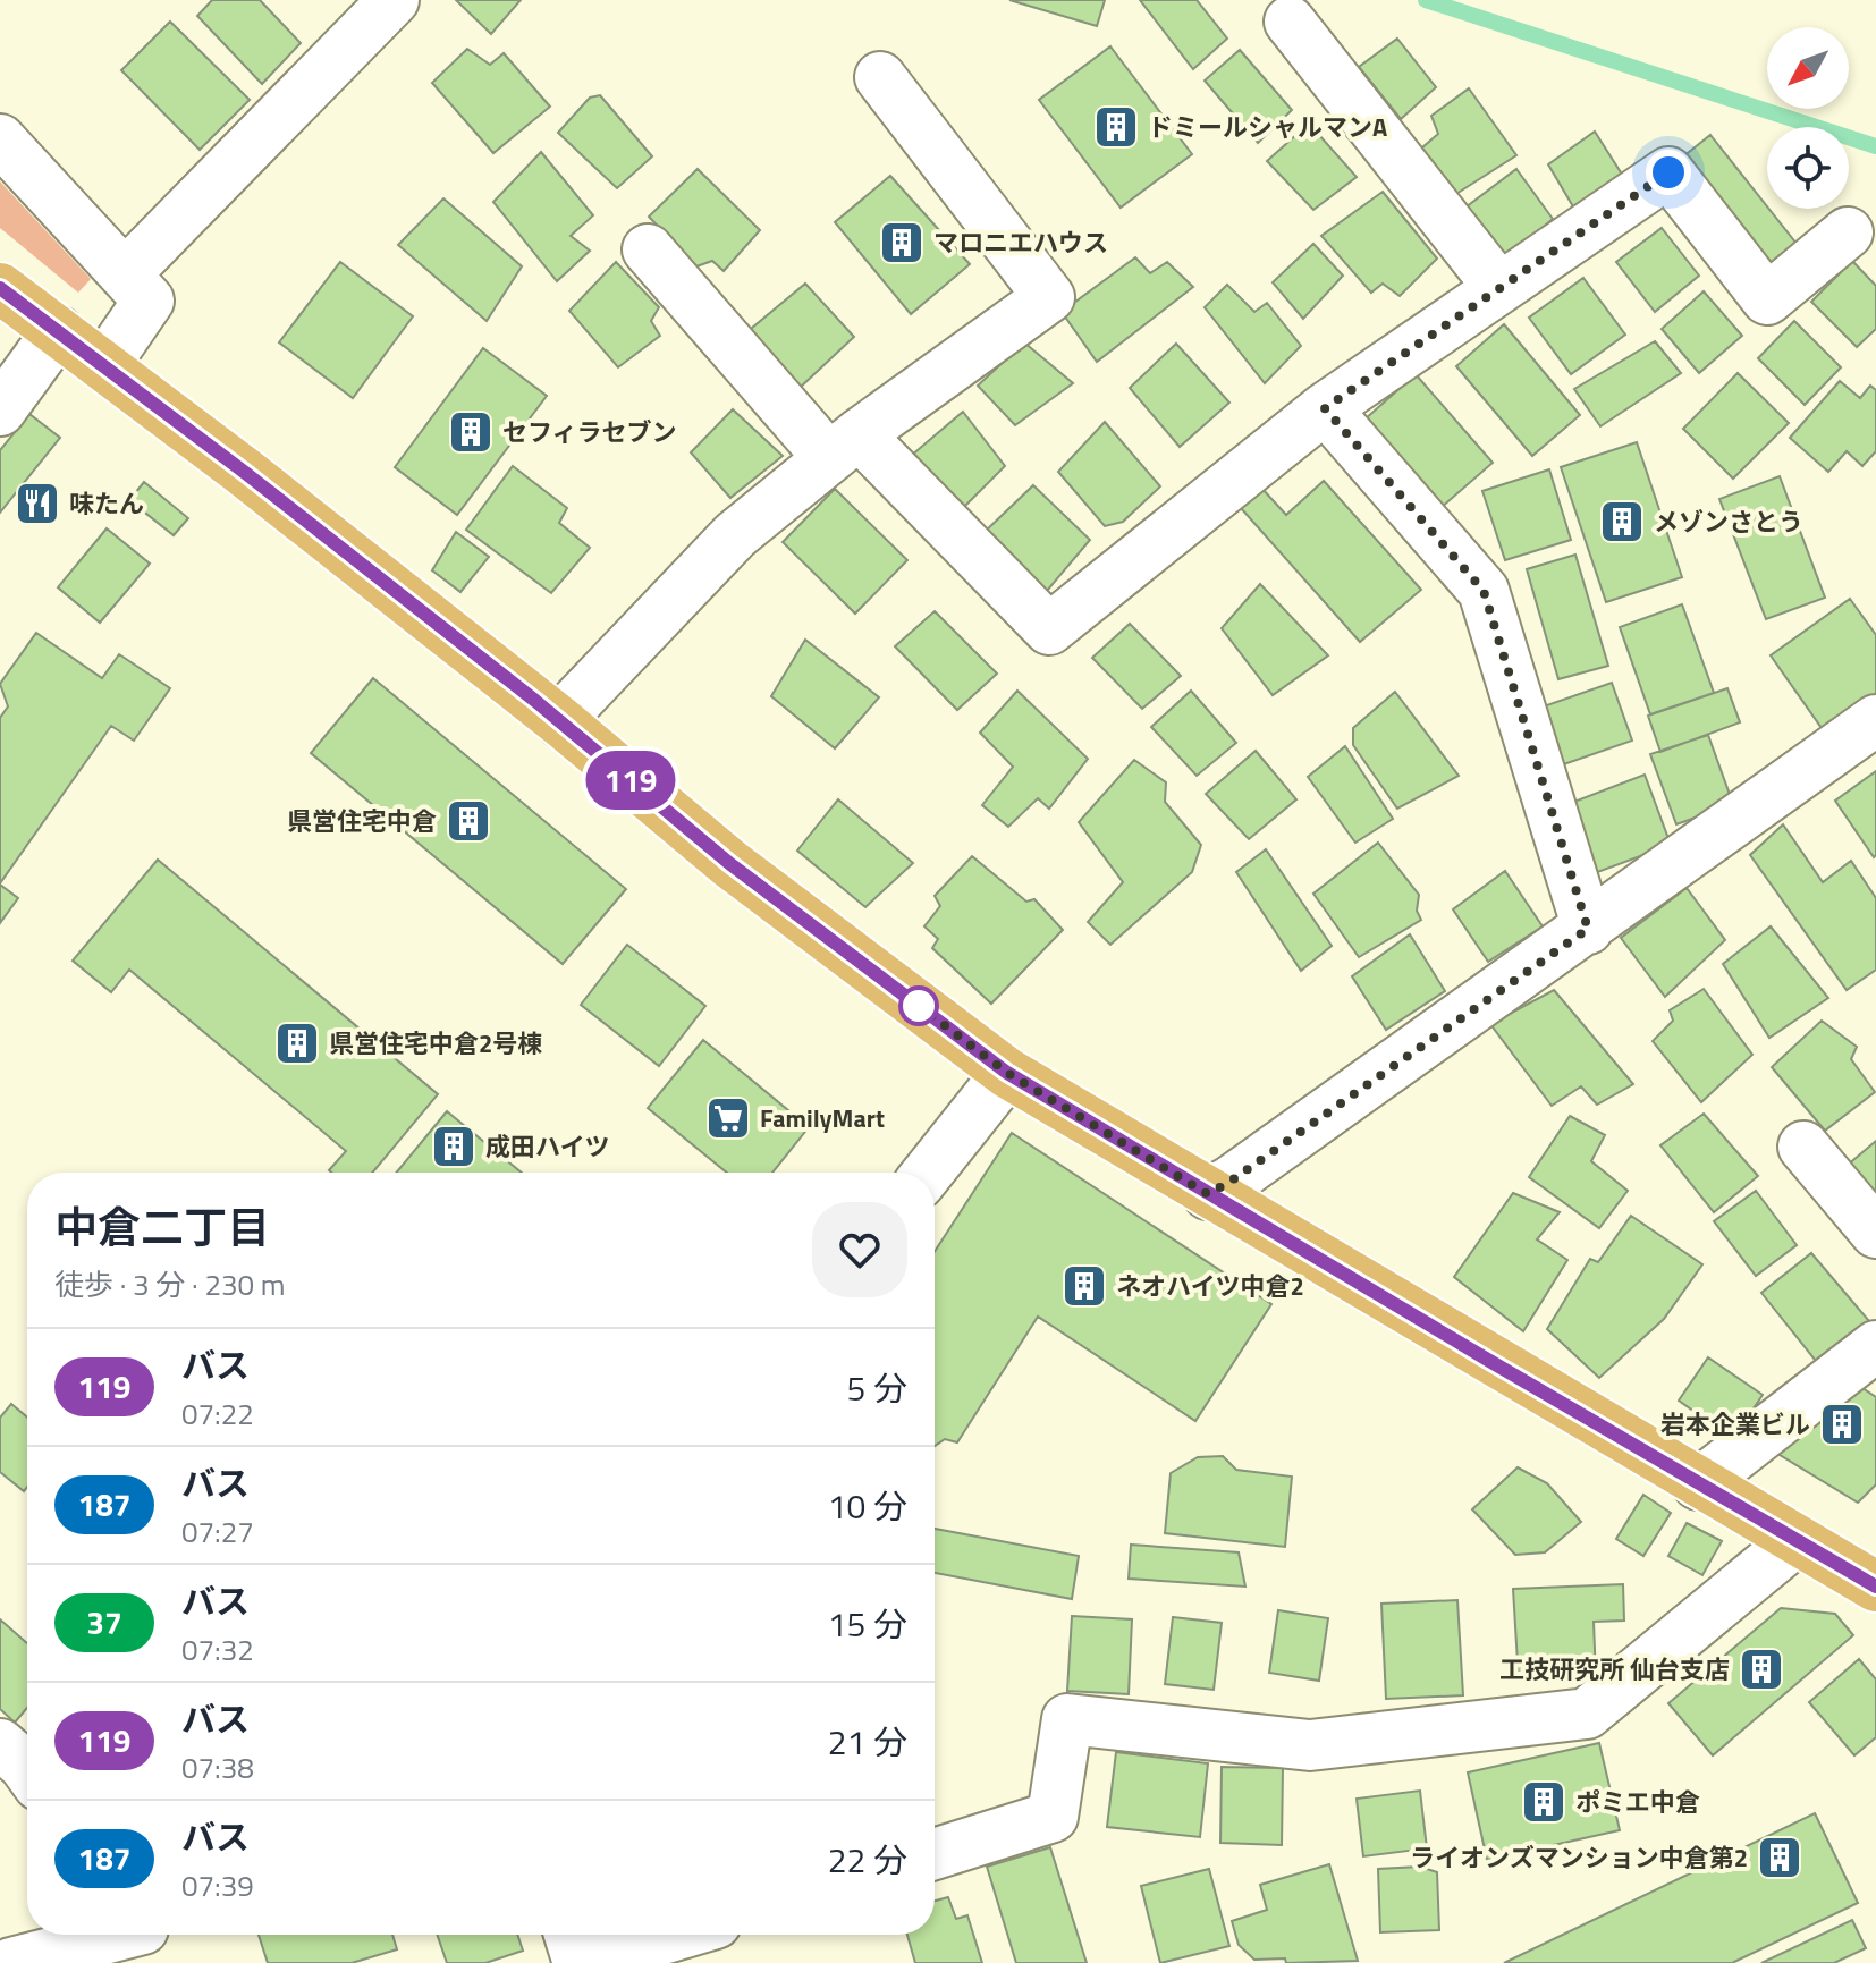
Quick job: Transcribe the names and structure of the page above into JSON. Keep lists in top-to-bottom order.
{
  "places": {
    "building": [
      "ドミールシャルマンA",
      "マロニエハウス",
      "セフィラセブン",
      "メゾンさとう",
      "県営住宅中倉",
      "県営住宅中倉2号棟",
      "成田ハイツ",
      "ネオハイツ中倉2",
      "岩本企業ビル",
      "工技研究所 仙台支店",
      "ポミエ中倉",
      "ライオンズマンション中倉第2"
    ],
    "restaurant": ["味たん"],
    "supermarket": ["FamilyMart"]
  },
  "lines": ["bus line 119"],
  "north": "bottom left",
  "page": {
    "on_map": "119",
    "heading": ["中倉二丁目", "徒歩 · 3 分 · 230 m"],
    "list": [
      {
        "mark": "119",
        "name": "バス",
        "note": "07:22",
        "value": "5 分"
      },
      {
        "mark": "187",
        "name": "バス",
        "note": "07:27",
        "value": "10 分"
      },
      {
        "mark": "37",
        "name": "バス",
        "note": "07:32",
        "value": "15 分"
      },
      {
        "mark": "119",
        "name": "バス",
        "note": "07:38",
        "value": "21 分"
      },
      {
        "mark": "187",
        "name": "バス",
        "note": "07:39",
        "value": "22 分"
      }
    ]
  }
}
